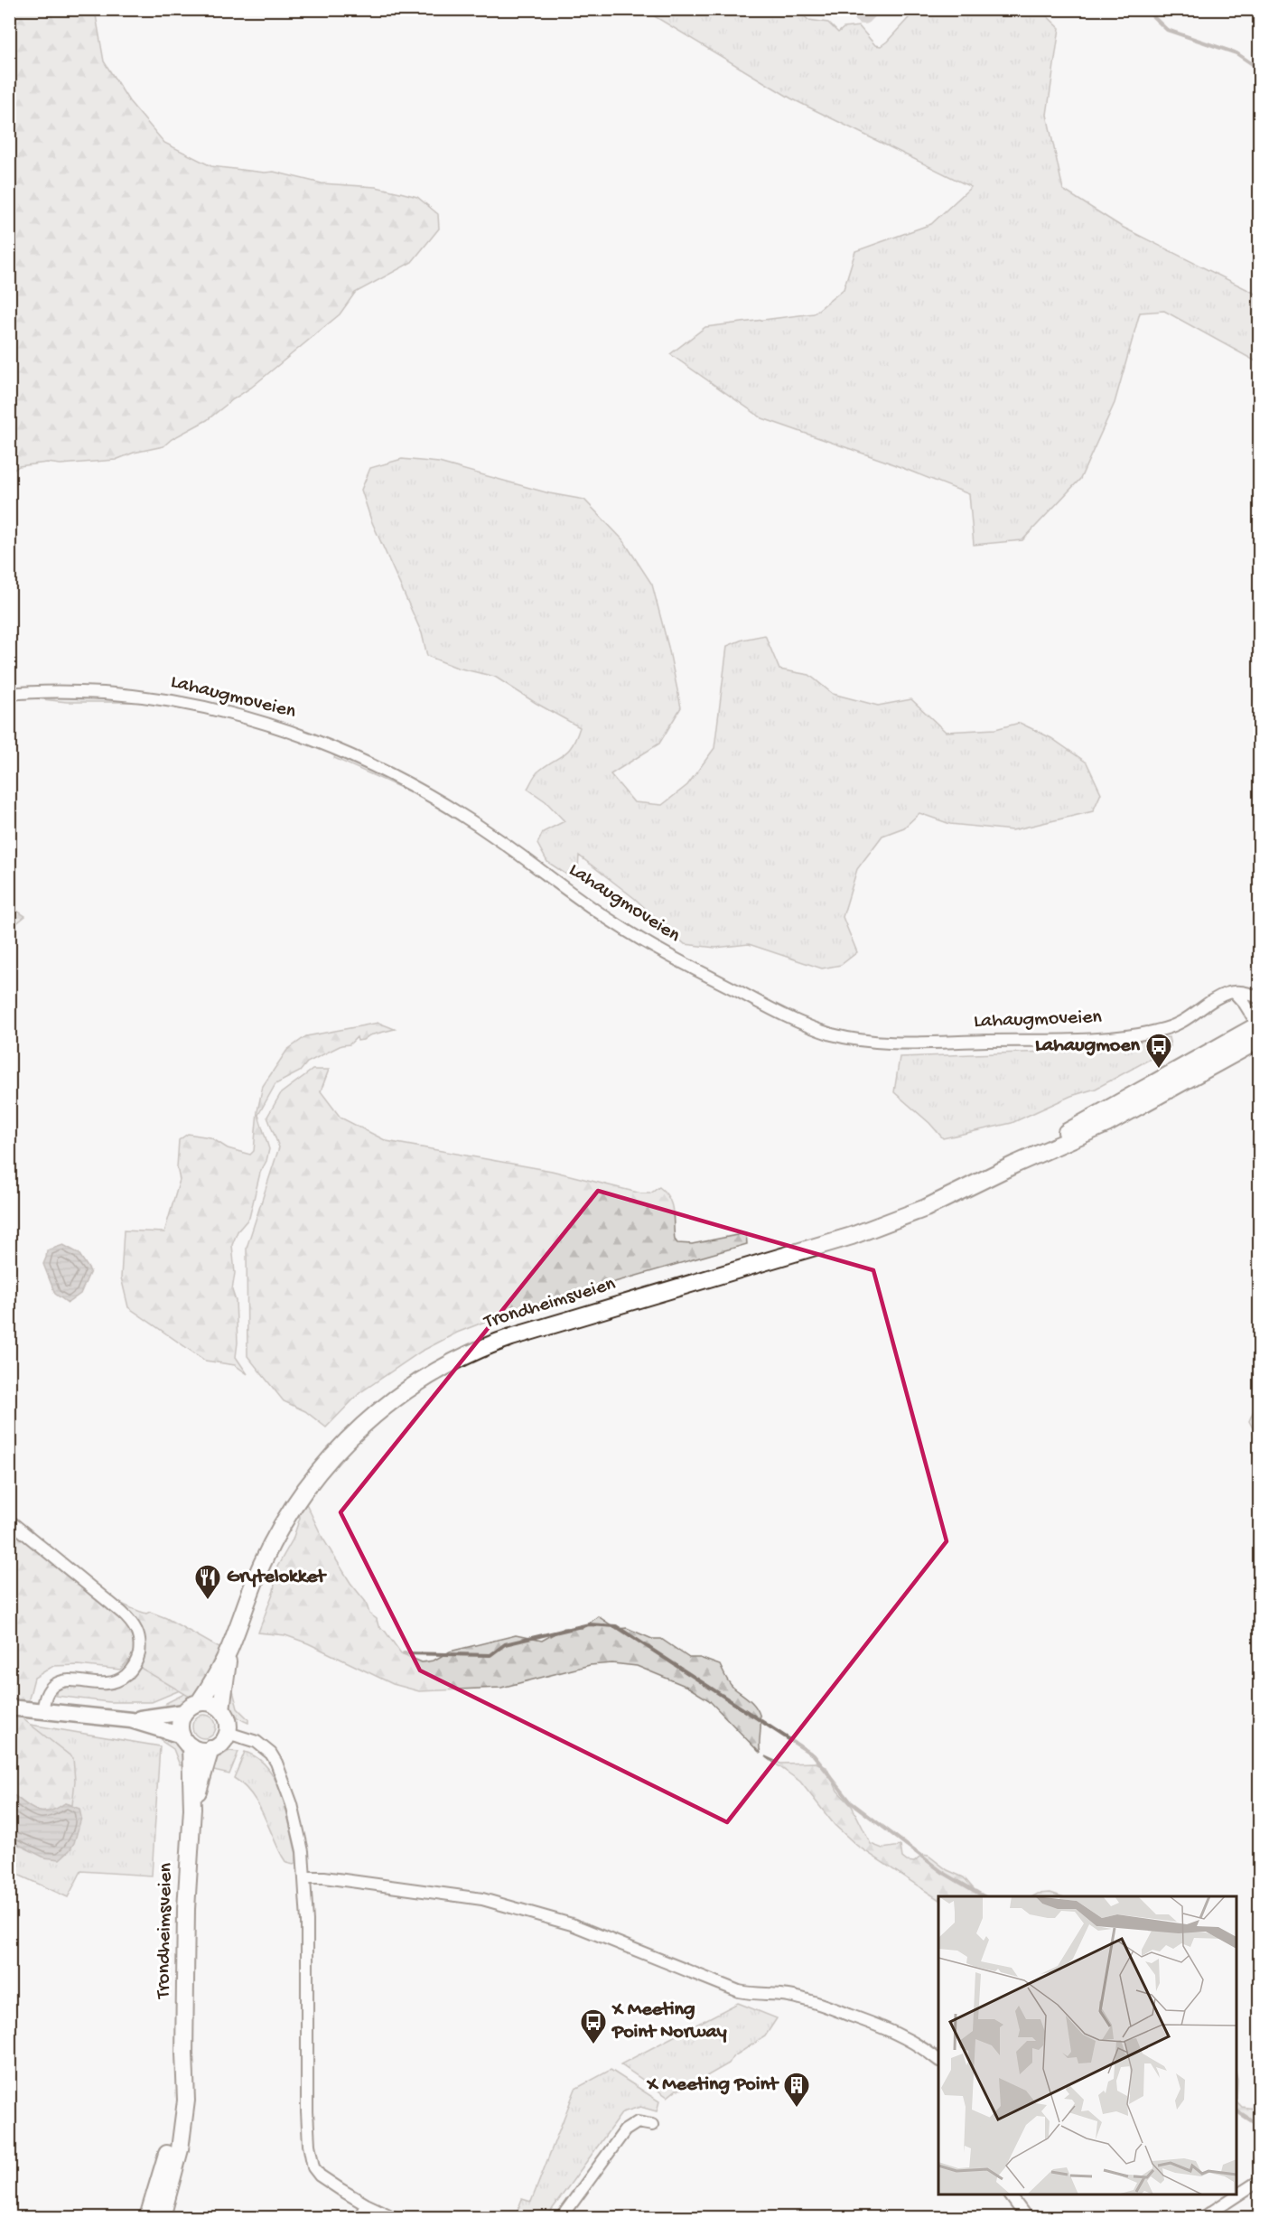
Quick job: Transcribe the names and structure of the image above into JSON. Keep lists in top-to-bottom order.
{
  "streets": {
    "main road": ["Trondheimsveien"],
    "street": ["Lahaugmoveien"]
  },
  "places": {
    "bus stop": ["Lahaugmoen", "X Meeting Point Norway"],
    "restaurant": ["Grytelokket"],
    "building": ["X Meeting Point"]
  }
}
